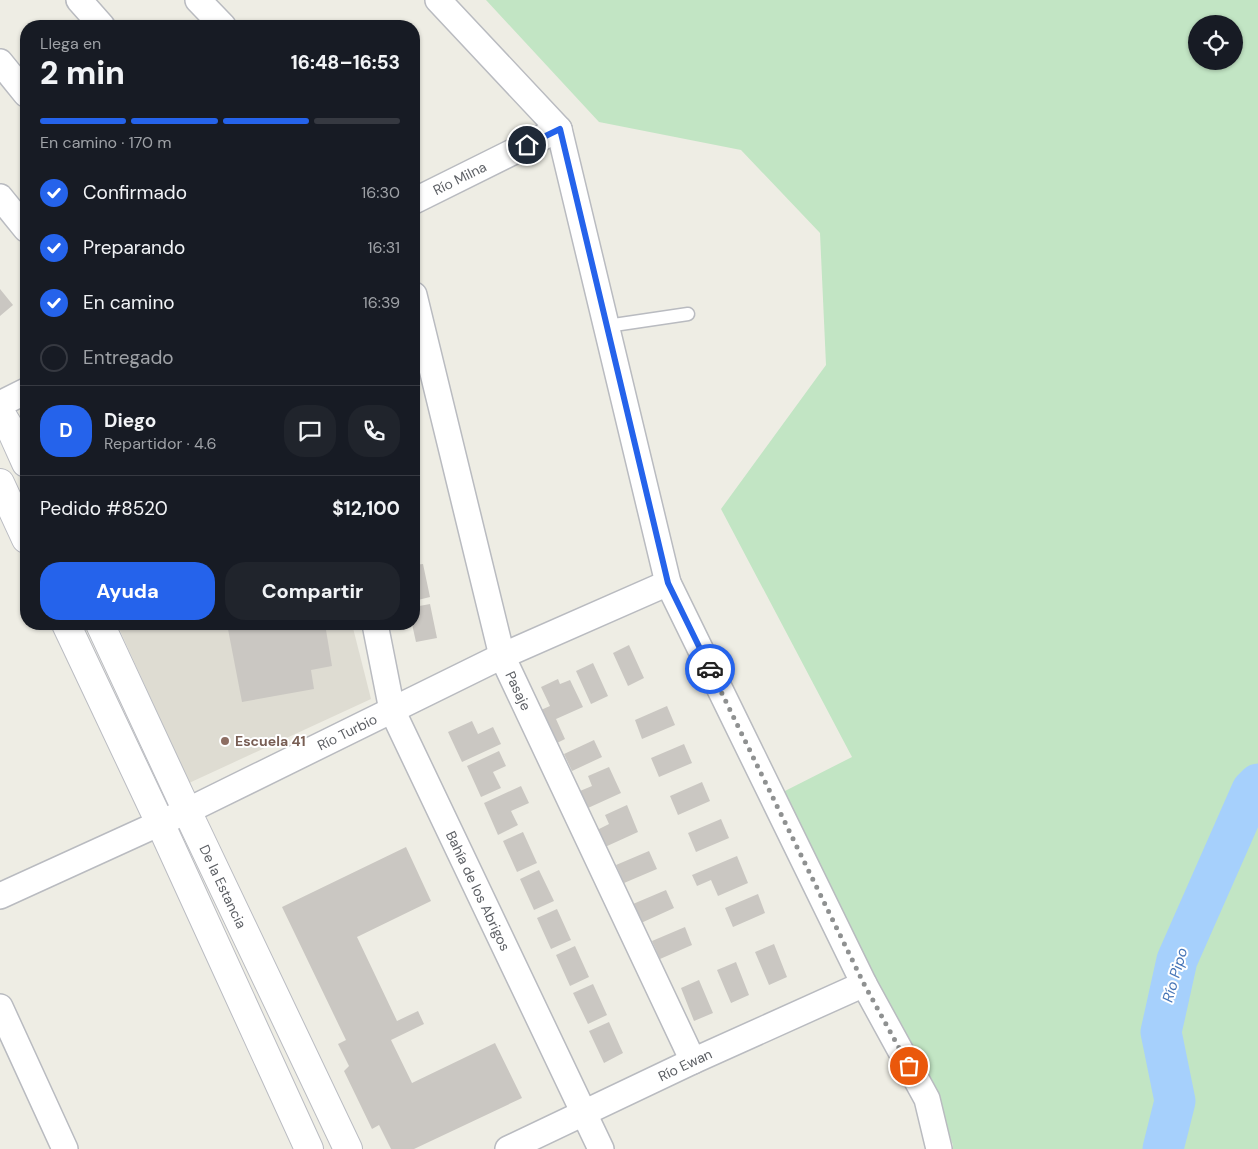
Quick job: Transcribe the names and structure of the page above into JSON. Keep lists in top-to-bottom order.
{
  "streets": {
    "street": [
      "Río Milna",
      "Pasaje",
      "Río Turbio",
      "De la Estancia",
      "Bahía de los Abrigos",
      "Río Ewan"
    ]
  },
  "crossings": [
    ["Pasaje", "Río Turbio"],
    ["Pasaje", "Río Ewan"],
    ["Río Turbio", "De la Estancia"],
    ["Río Turbio", "Bahía de los Abrigos"],
    ["Bahía de los Abrigos", "Río Ewan"]
  ],
  "water": ["Río Pipo"],
  "places": ["Escuela 41"],
  "page": {
    "heading": ["2 min", "Llega en", "16:48–16:53"],
    "panel": [
      "Diego",
      "Repartidor · 4.6",
      "Pedido #8520",
      "$12,100"
    ],
    "bar": "En camino · 170 m",
    "list": [
      ["Confirmado", "16:30"],
      ["Preparando", "16:31"],
      ["En camino", "16:39"],
      "Entregado"
    ],
    "round": "D",
    "buttons": ["Ayuda", "Compartir"]
  }
}
